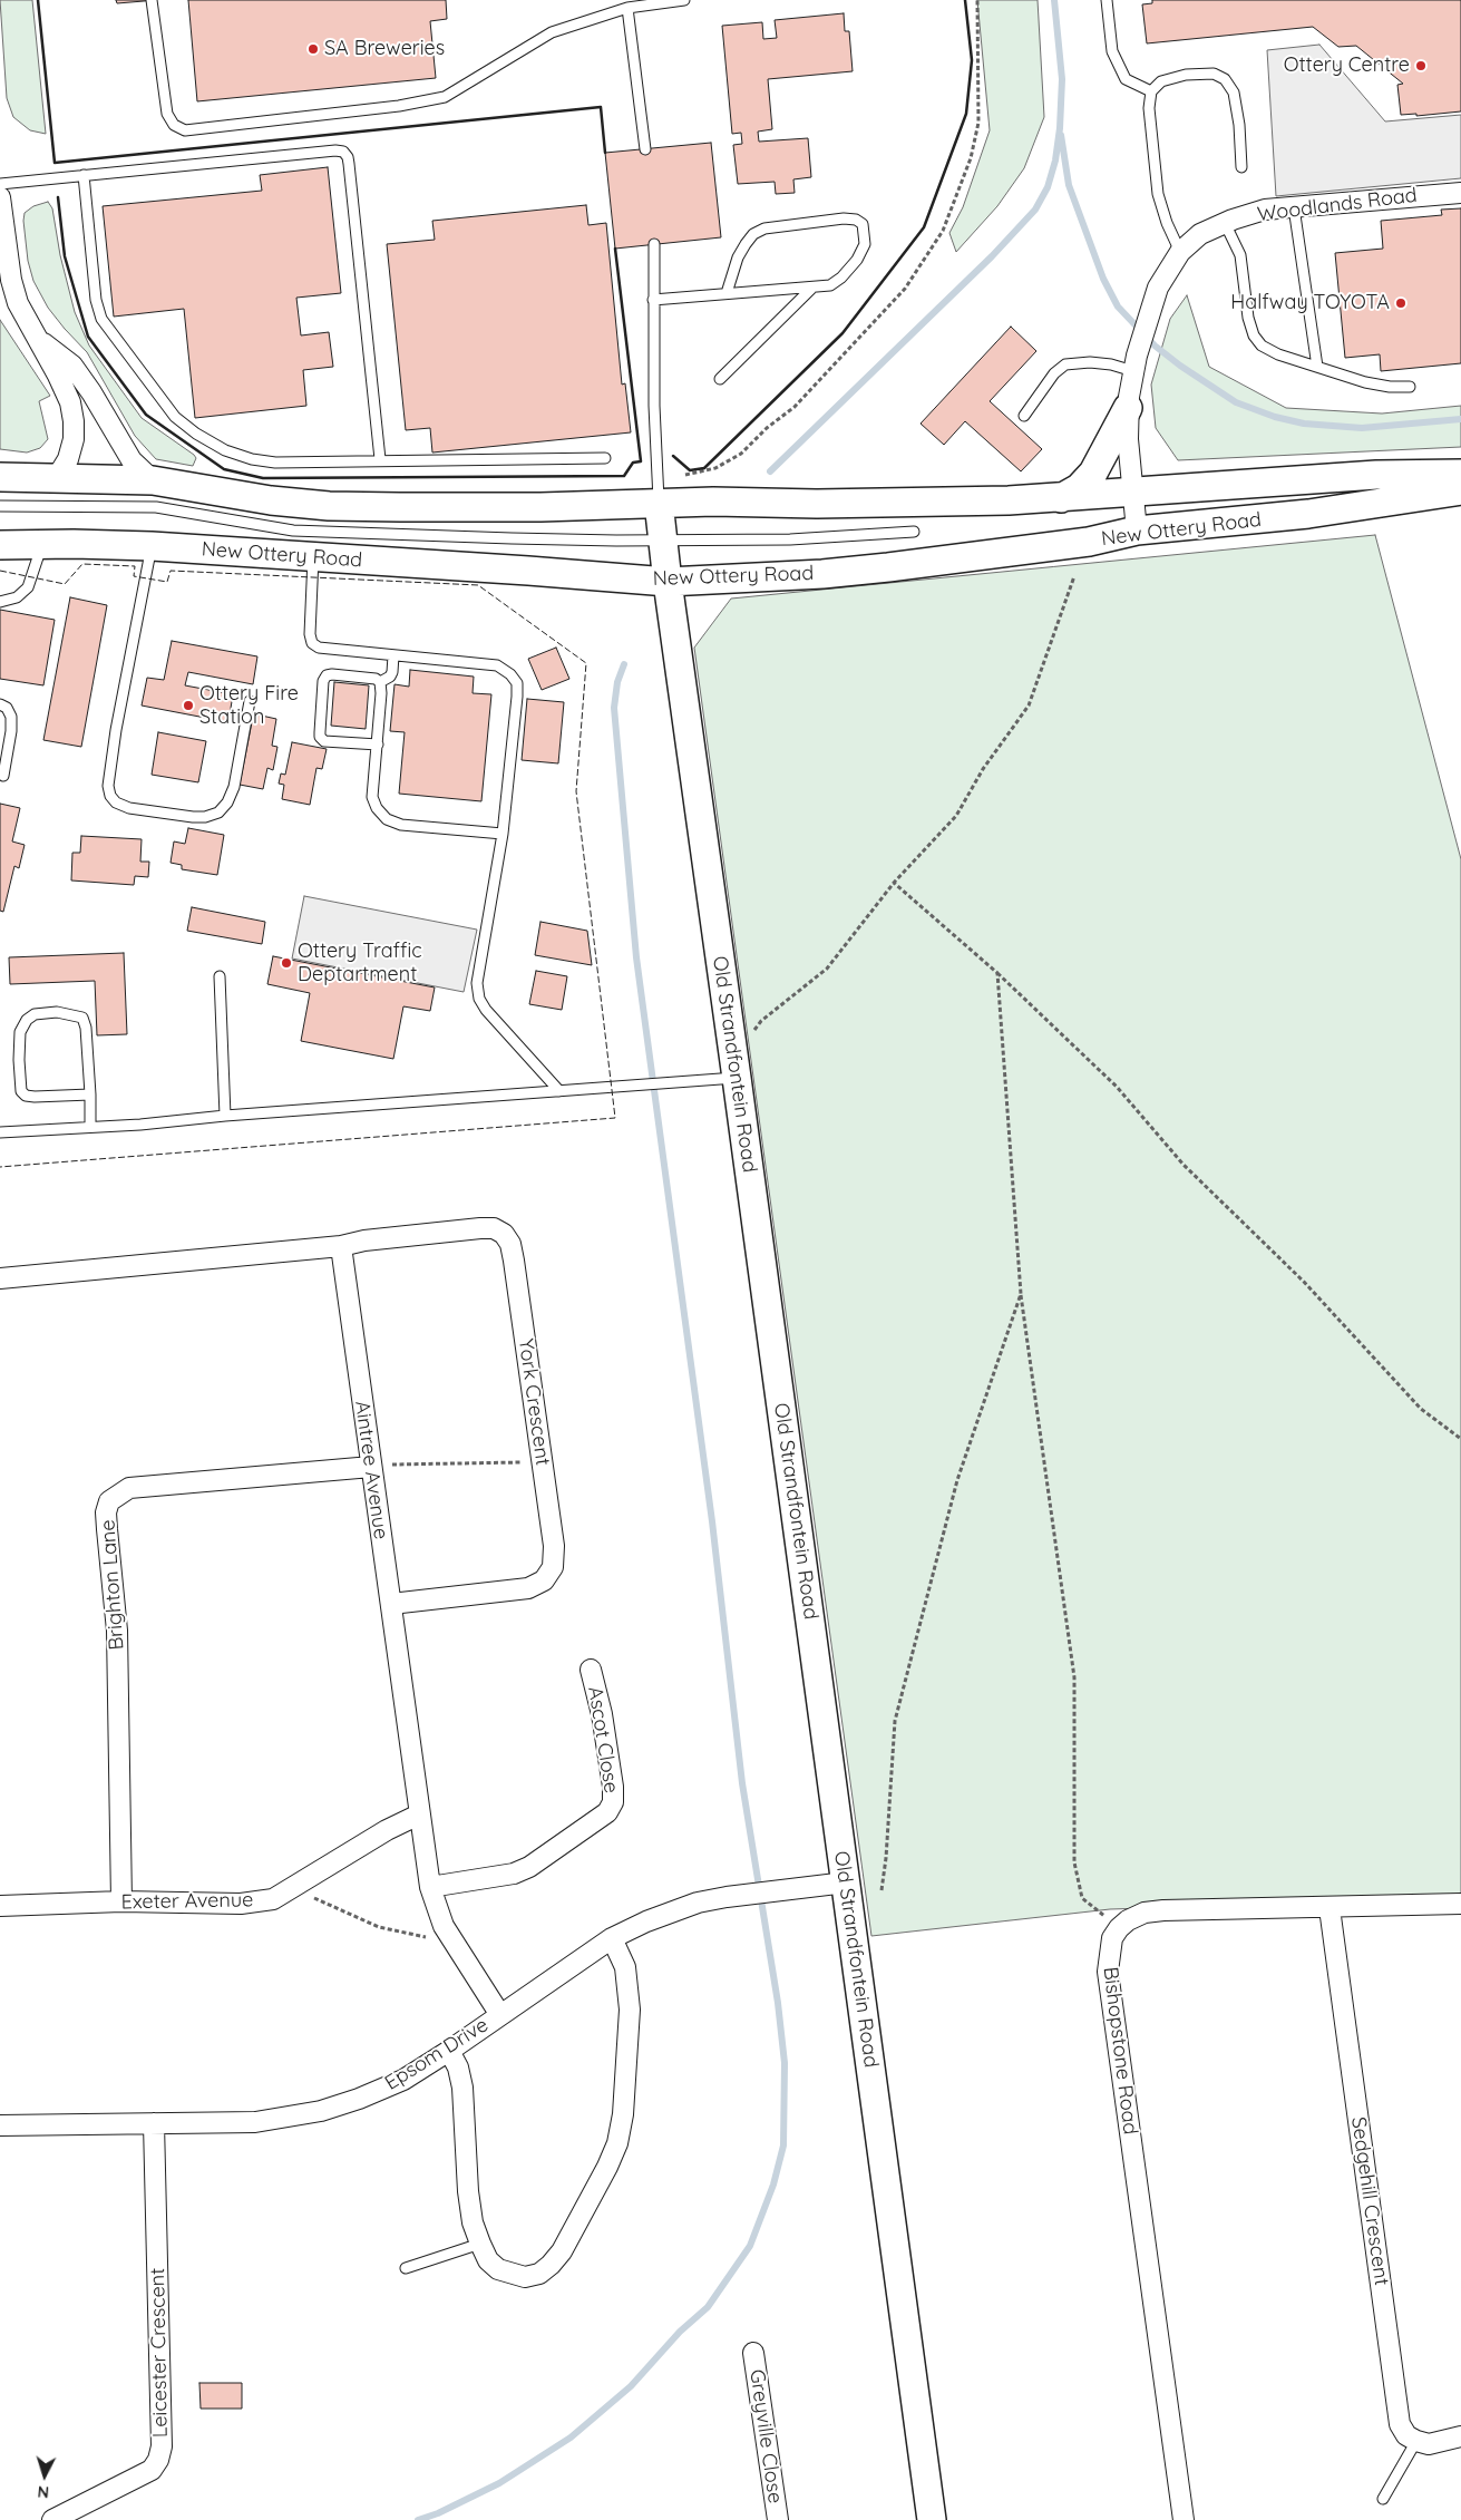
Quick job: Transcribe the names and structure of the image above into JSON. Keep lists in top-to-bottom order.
{
  "streets": {
    "main road": ["New Ottery Road", "Old Strandfontein Road"],
    "street": [
      "Woodlands Road",
      "York Crescent",
      "Aintree Avenue",
      "Brighton Lane",
      "Ascot Close",
      "Exeter Avenue",
      "Bishopstone Road",
      "Epsom Drive",
      "Sedgehill Crescent",
      "Leicester Crescent",
      "Greyville Close"
    ]
  },
  "crossings": [
    ["Woodlands Road", "New Ottery Road"],
    ["New Ottery Road", "Old Strandfontein Road"],
    ["Old Strandfontein Road", "Epsom Drive"],
    ["York Crescent", "Aintree Avenue"],
    ["Aintree Avenue", "Brighton Lane"],
    ["Aintree Avenue", "Ascot Close"],
    ["Aintree Avenue", "Exeter Avenue"],
    ["Aintree Avenue", "Epsom Drive"],
    ["Brighton Lane", "Exeter Avenue"],
    ["Epsom Drive", "Leicester Crescent"]
  ],
  "places": [
    "SA Breweries",
    "Ottery Centre",
    "Halfway TOYOTA",
    "Ottery Fire Station",
    "Ottery Traffic Deptartment"
  ],
  "north": "bottom"
}
